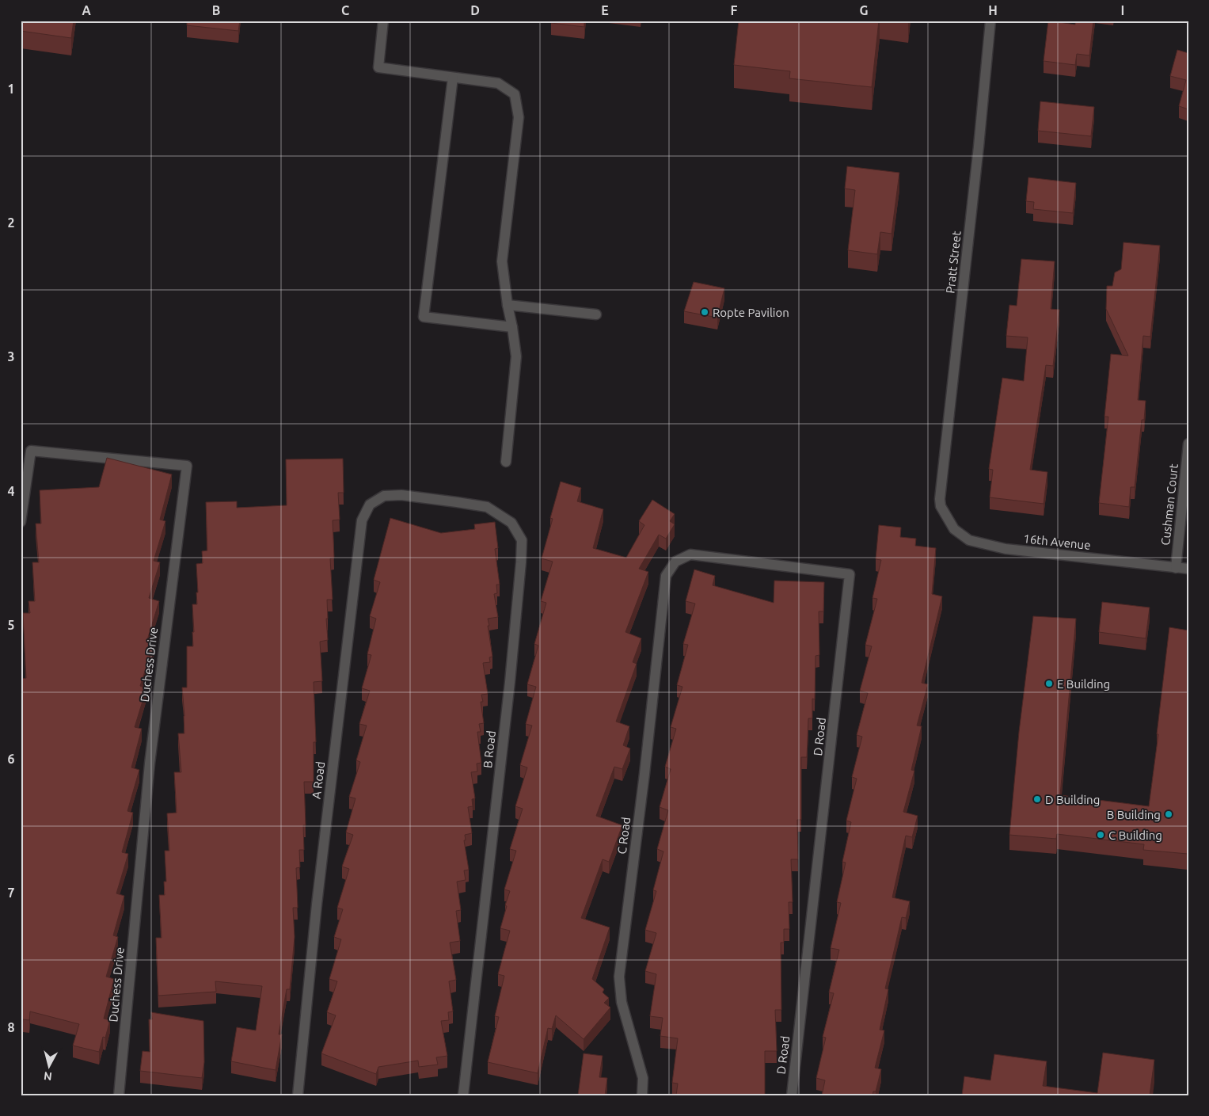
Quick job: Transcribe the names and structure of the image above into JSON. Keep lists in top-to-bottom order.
{
  "streets": {
    "street": [
      "Pratt Street",
      "Cushman Court",
      "16th Avenue",
      "Duchess Drive",
      "D Road",
      "B Road",
      "A Road",
      "C Road"
    ]
  },
  "crossings": [
    ["Pratt Street", "16th Avenue"],
    ["Cushman Court", "16th Avenue"],
    ["D Road", "C Road"],
    ["B Road", "A Road"]
  ],
  "places": [
    "Ropte Pavilion",
    "E Building",
    "D Building",
    "B Building",
    "C Building"
  ],
  "north": "bottom",
  "grid": {
    "columns": [
      "A",
      "B",
      "C",
      "D",
      "E",
      "F",
      "G",
      "H",
      "I"
    ],
    "rows": [
      "1",
      "2",
      "3",
      "4",
      "5",
      "6",
      "7",
      "8"
    ]
  }
}
